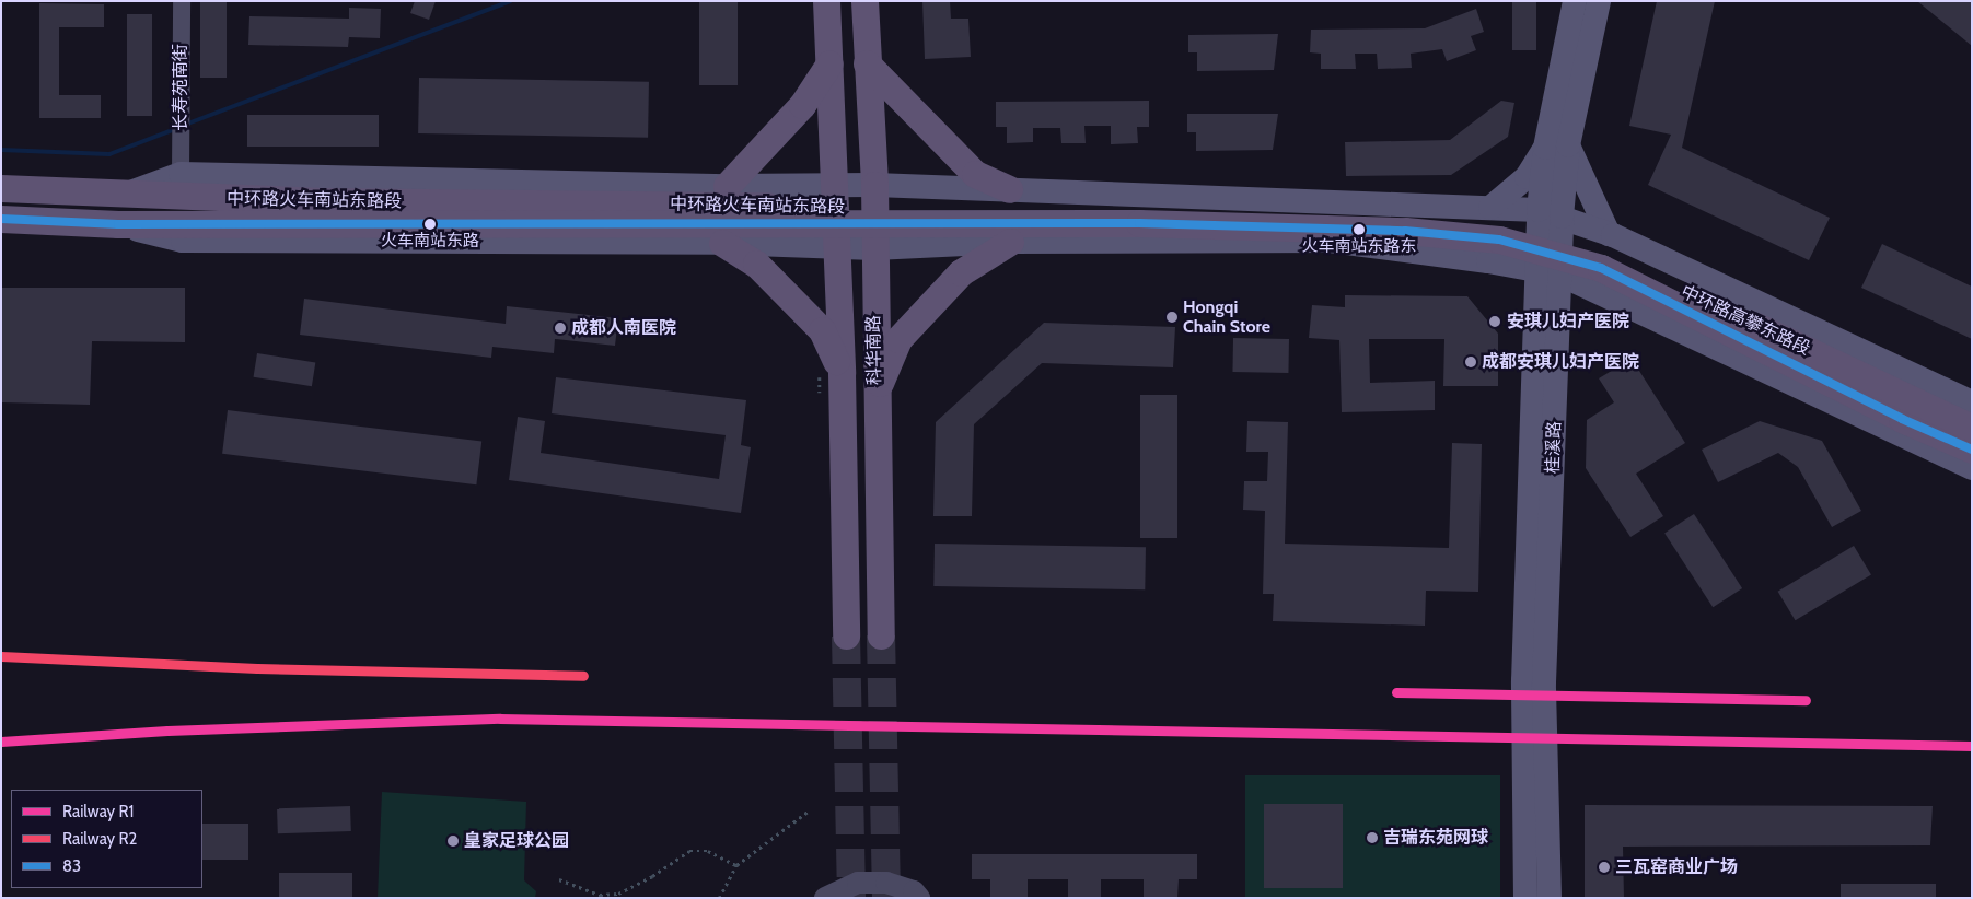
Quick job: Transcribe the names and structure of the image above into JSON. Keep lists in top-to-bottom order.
{
  "streets": {
    "main road": [
      "中环路火车南站东路段",
      "中环路高攀东路段",
      "科华南路",
      "桂溪路"
    ],
    "street": ["长寿苑南街"]
  },
  "crossings": [
    ["中环路火车南站东路段", "中环路高攀东路段"],
    ["中环路火车南站东路段", "桂溪路"],
    ["中环路高攀东路段", "桂溪路"]
  ],
  "places": [
    "火车南站东路",
    "火车南站东路东",
    "Hongqi Chain Store",
    "安琪儿妇产医院",
    "成都人南医院",
    "成都安琪儿妇产医院",
    "吉瑞东苑网球",
    "皇家足球公园",
    "三瓦窑商业广场"
  ],
  "lines": ["transit line 83", "rail line R2", "rail line R1"],
  "legend": ["Railway R1", "Railway R2", "83"]
}
